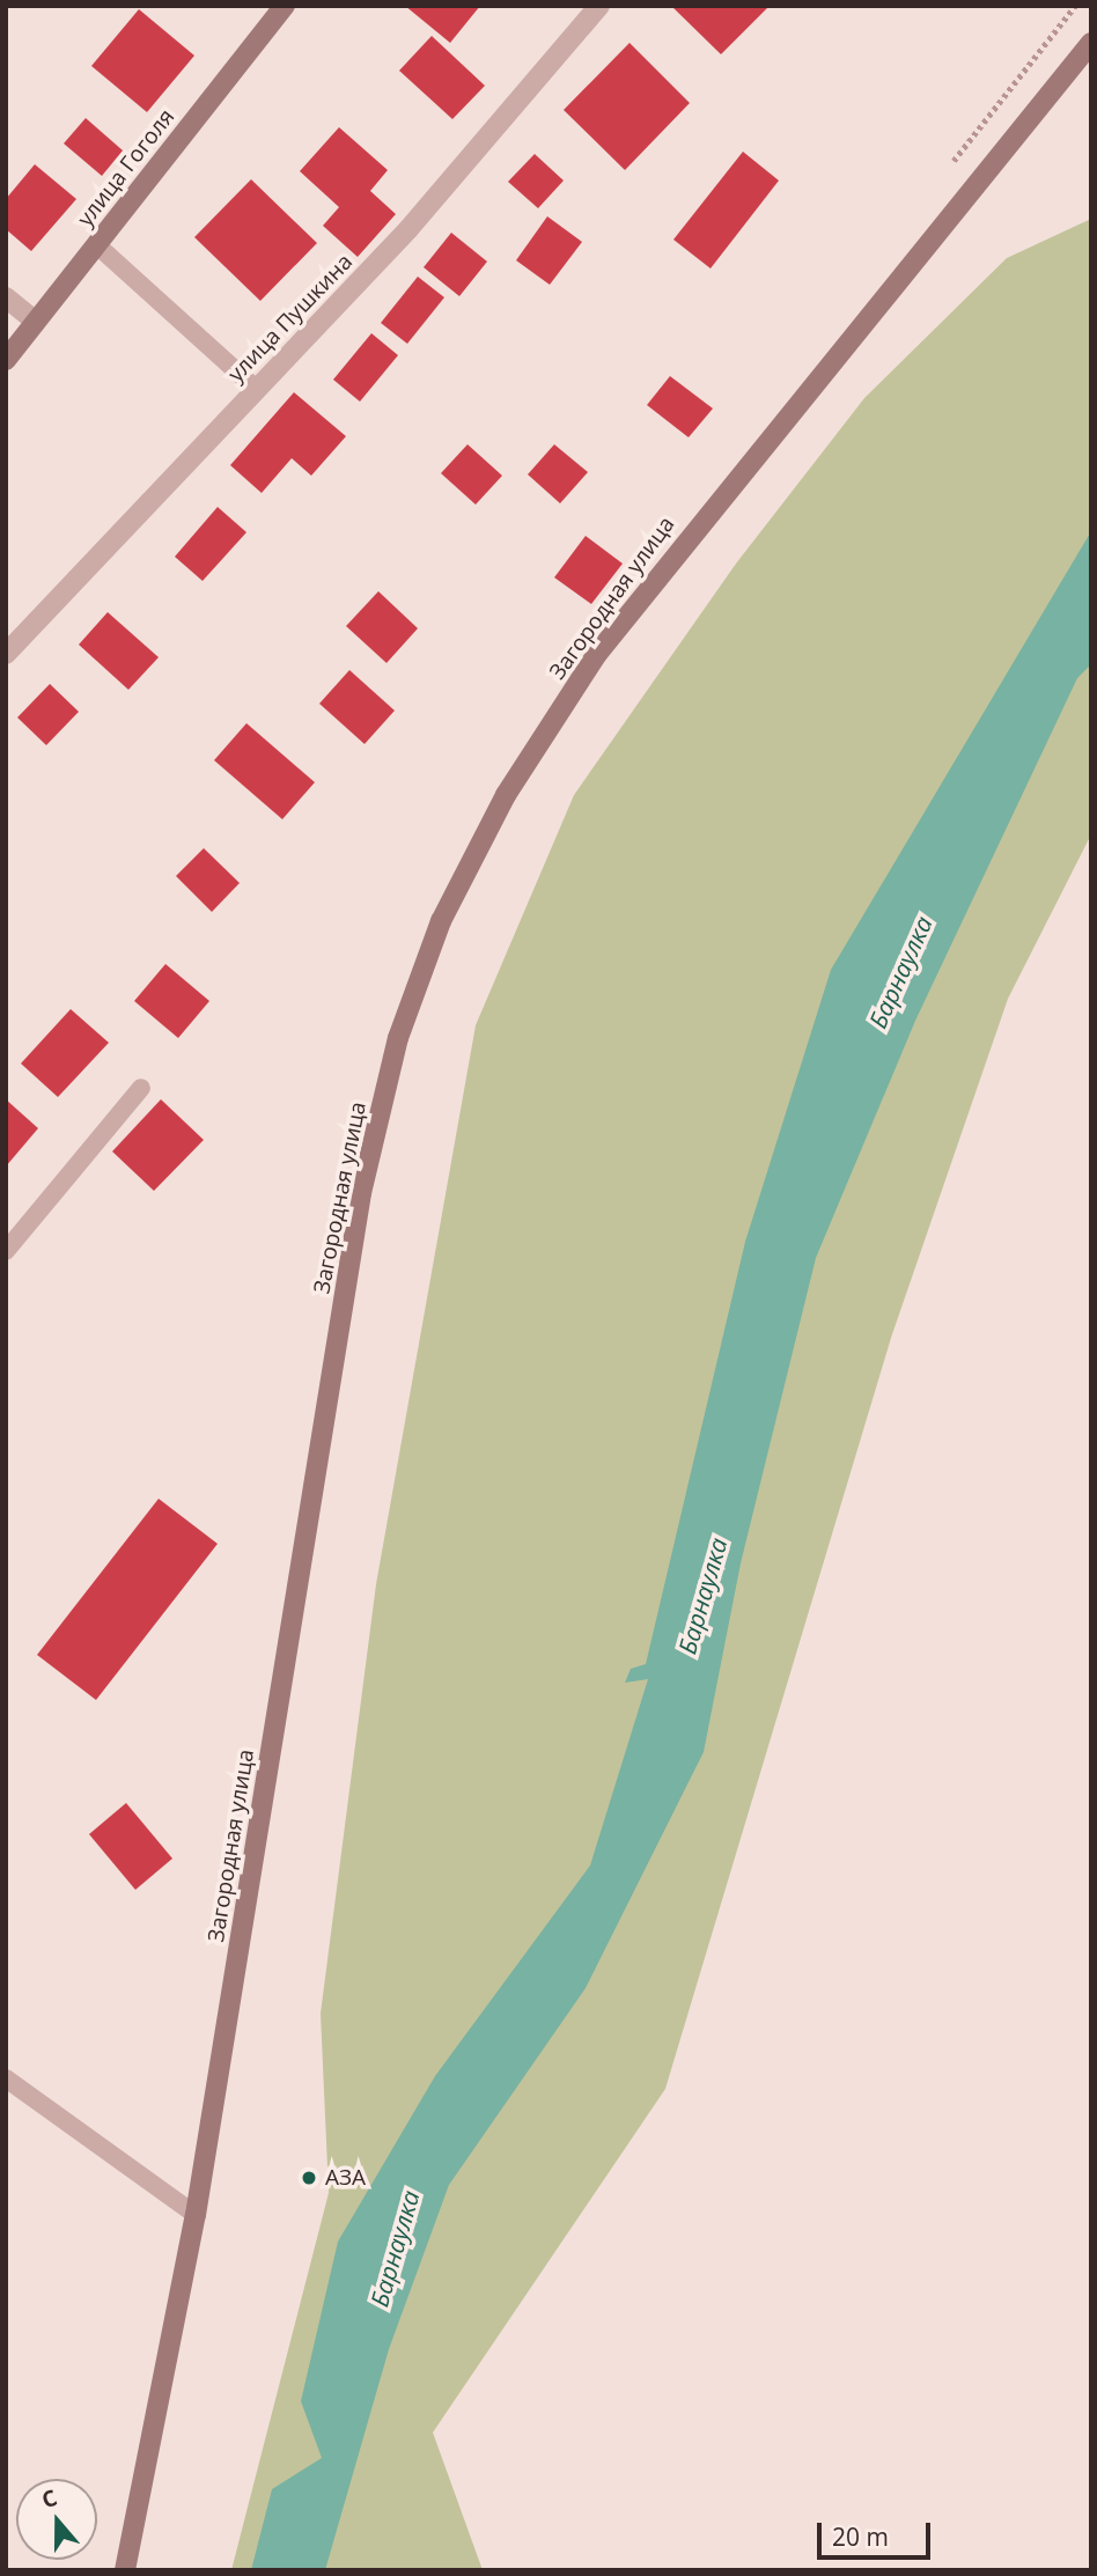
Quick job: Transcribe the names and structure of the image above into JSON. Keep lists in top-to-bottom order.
{
  "streets": {
    "main road": ["улица Гоголя", "Загородная улица"],
    "street": ["улица Пушкина"]
  },
  "water": ["Барнаулка"],
  "places": ["АЗА"],
  "scale_bar": "20 m",
  "north": "top"
}
